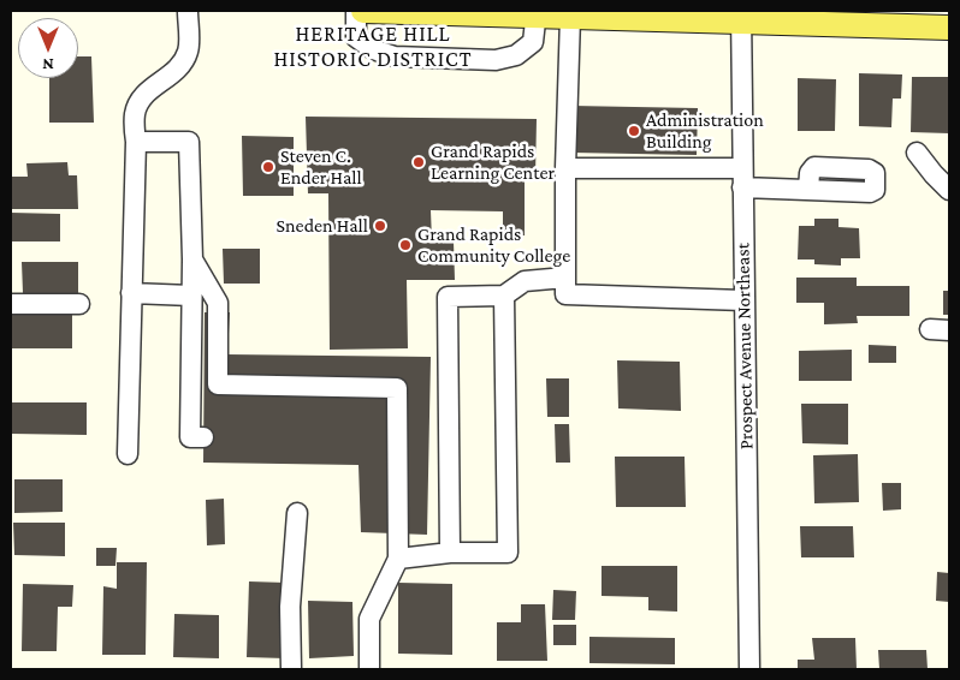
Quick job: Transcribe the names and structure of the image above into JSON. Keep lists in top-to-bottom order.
{
  "streets": {
    "street": ["Prospect Avenue Northeast"]
  },
  "districts": ["HERITAGE HILL HISTORIC DISTRICT"],
  "places": [
    "Administration Building",
    "Grand Rapids Learning Center",
    "Steven C. Ender Hall",
    "Sneden Hall",
    "Grand Rapids Community College"
  ],
  "north": "bottom"
}
